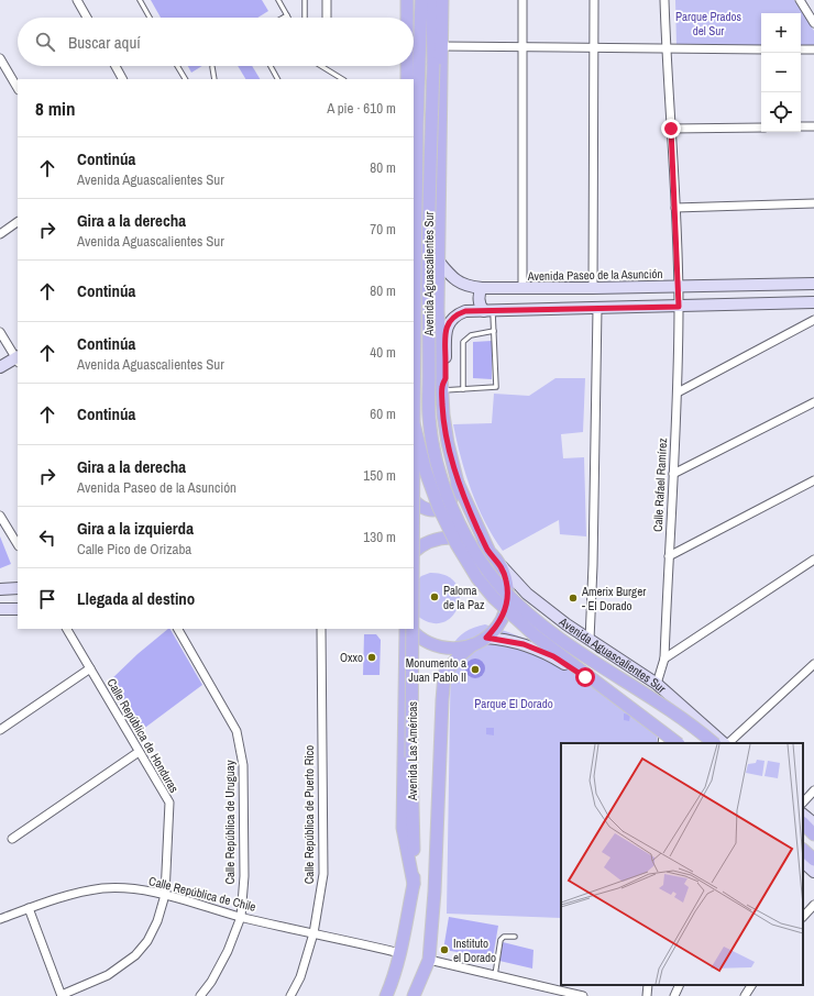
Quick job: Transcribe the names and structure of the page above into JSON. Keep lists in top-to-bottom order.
{
  "streets": {
    "main road": ["Avenida Aguascalientes Sur", "Avenida Las Américas"],
    "street": [
      "Avenida Paseo de la Asunción",
      "Calle Rafael Ramírez",
      "Calle República de Honduras",
      "Calle República de Puerto Rico",
      "Calle República de Uruguay",
      "Calle República de Chile"
    ]
  },
  "crossings": [
    ["Avenida Aguascalientes Sur", "Avenida Paseo de la Asunción"],
    ["Avenida Aguascalientes Sur", "Calle Rafael Ramírez"],
    ["Avenida Paseo de la Asunción", "Calle Rafael Ramírez"],
    ["Calle República de Honduras", "Calle República de Chile"],
    ["Avenida Las Américas", "Calle República de Chile"],
    ["Calle República de Puerto Rico", "Calle República de Chile"],
    ["Calle República de Uruguay", "Calle República de Chile"]
  ],
  "parks": ["Parque Prados del Sur", "Parque El Dorado"],
  "places": [
    "Paloma de la Paz",
    "Amerix Burger - El Dorado",
    "Oxxo",
    "Monumento a Juan Pablo II",
    "Instituto el Dorado"
  ],
  "page": {
    "map_buttons": ["+", "−"],
    "search": "Buscar aquí",
    "heading": ["8 min", "A pie · 610 m"],
    "list": [
      ["Continúa", "Avenida Aguascalientes Sur", "80 m"],
      ["Gira a la derecha", "Avenida Aguascalientes Sur", "70 m"],
      ["Continúa", "80 m"],
      ["Continúa", "Avenida Aguascalientes Sur", "40 m"],
      ["Continúa", "60 m"],
      ["Gira a la derecha", "Avenida Paseo de la Asunción", "150 m"],
      ["Gira a la izquierda", "Calle Pico de Orizaba", "130 m"],
      "Llegada al destino"
    ]
  }
}
